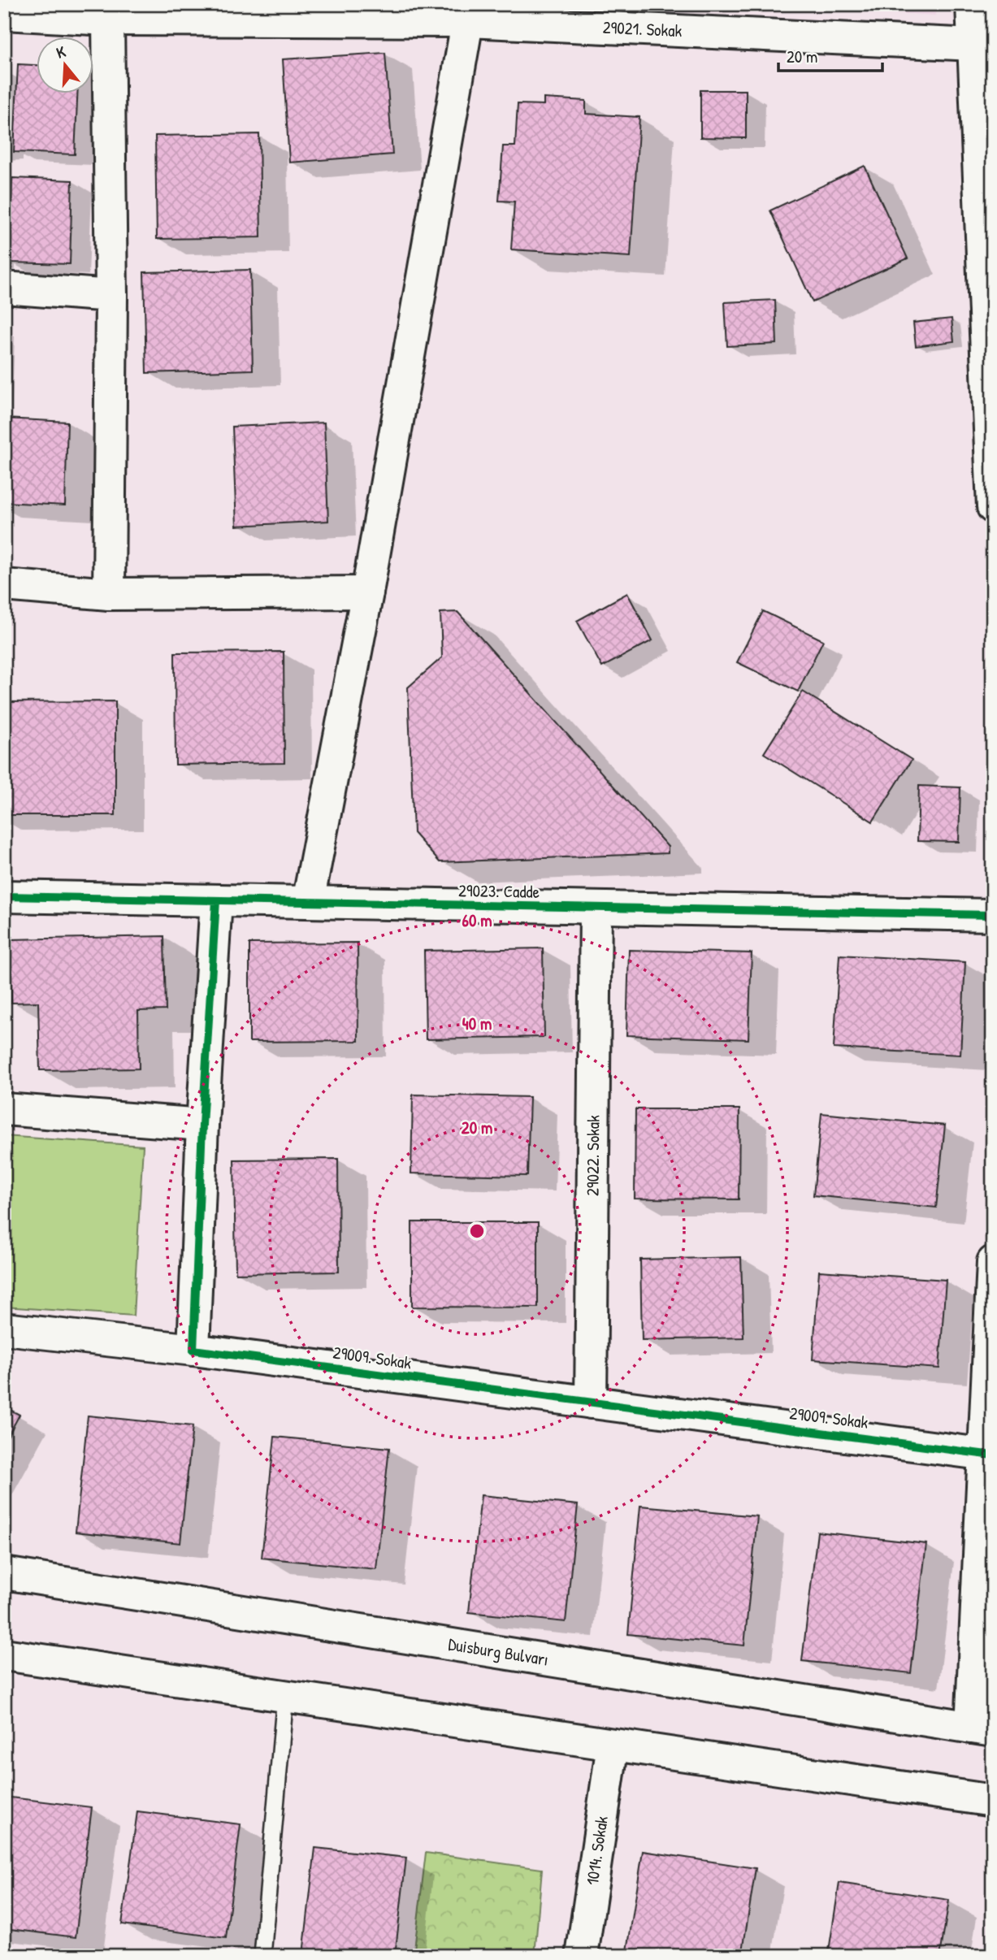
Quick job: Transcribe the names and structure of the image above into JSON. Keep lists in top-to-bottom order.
{
  "streets": {
    "street": [
      "29021. Sokak",
      "29023. Cadde",
      "29022. Sokak",
      "29009. Sokak",
      "Duisburg Bulvarı",
      "1014. Sokak"
    ]
  },
  "crossings": [
    ["29023. Cadde", "29022. Sokak"],
    ["29022. Sokak", "29009. Sokak"]
  ],
  "scale_bar": "20 m",
  "north": "top",
  "rings": ["60 m", "40 m", "20 m"]
}
